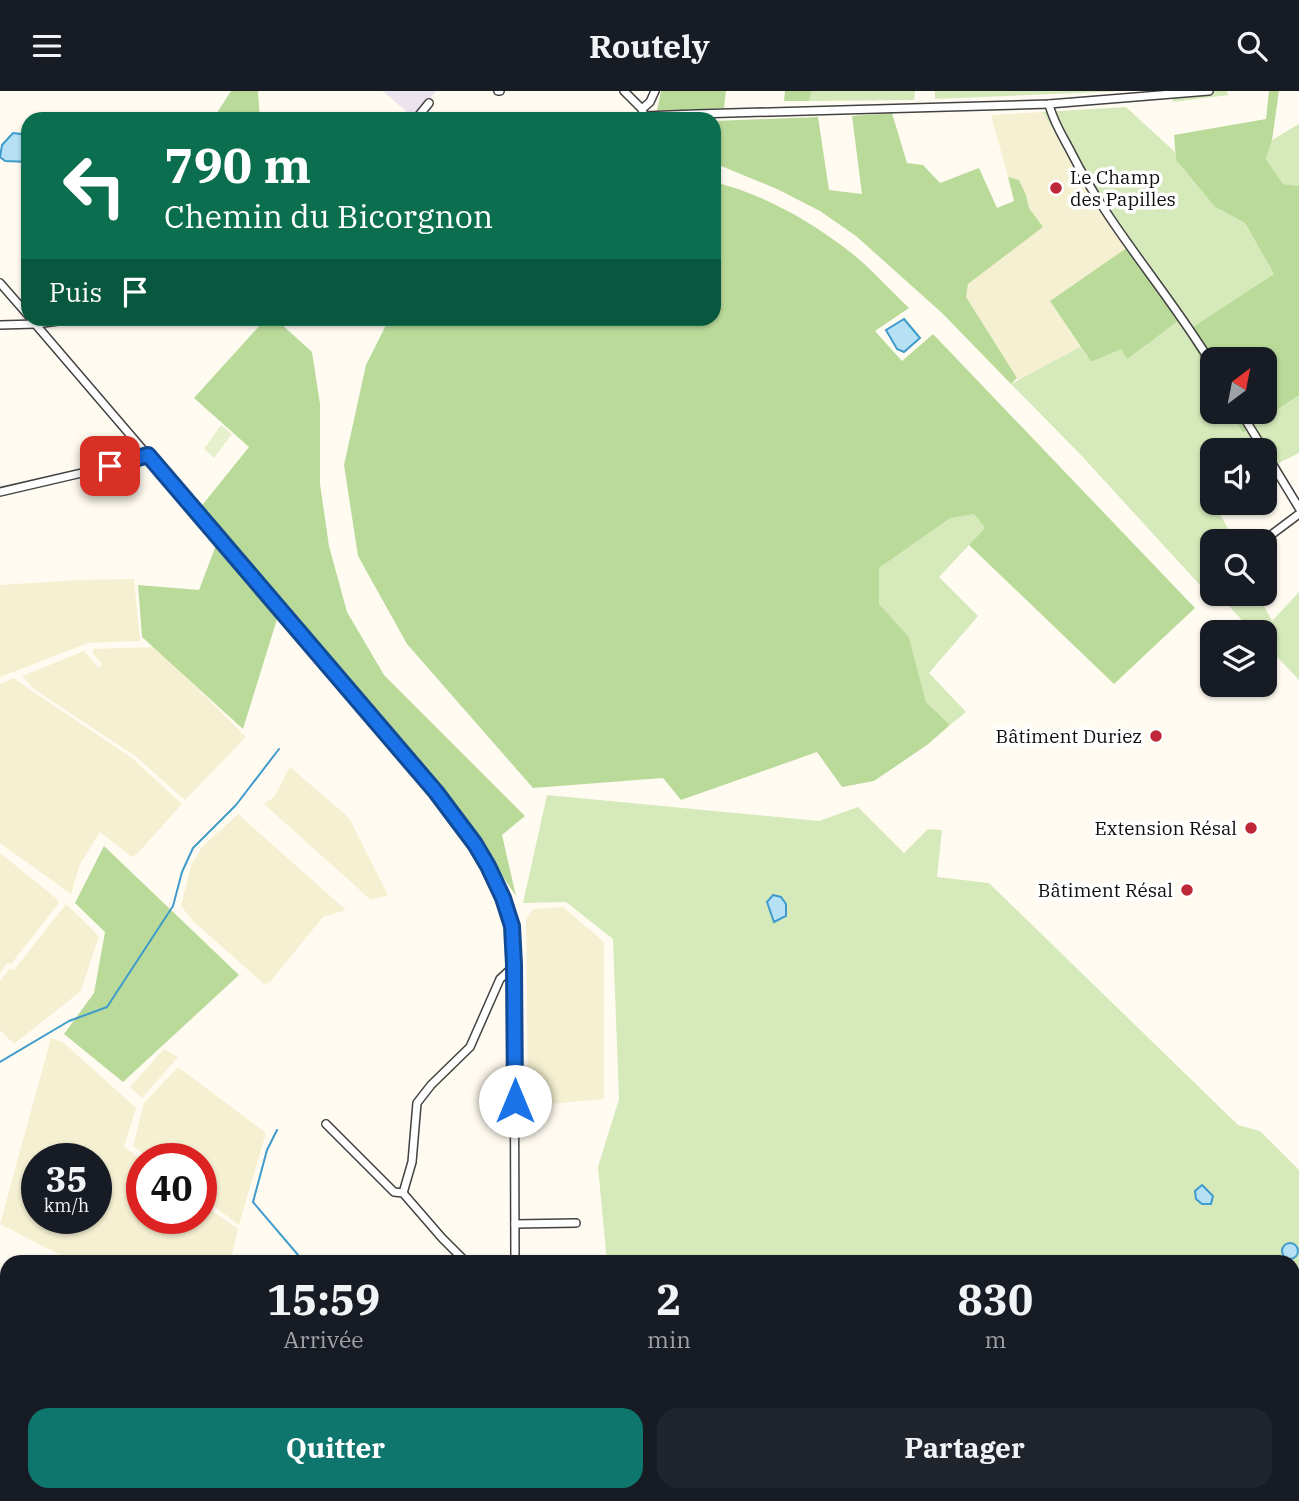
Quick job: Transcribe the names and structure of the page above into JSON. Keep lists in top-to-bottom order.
{
  "places": [
    "Le Champ des Papilles",
    "Bâtiment Duriez",
    "Extension Résal",
    "Bâtiment Résal"
  ],
  "north": "top right",
  "page": {
    "header": "Routely",
    "turn": ["790 m", "Chemin du Bicorgnon"],
    "then": "Puis",
    "speed": "35 km/h",
    "limit": "40",
    "eta": [
      "15:59",
      "Arrivée",
      "2",
      "min",
      "830",
      "m"
    ],
    "buttons": ["Quitter", "Partager"]
  }
}
